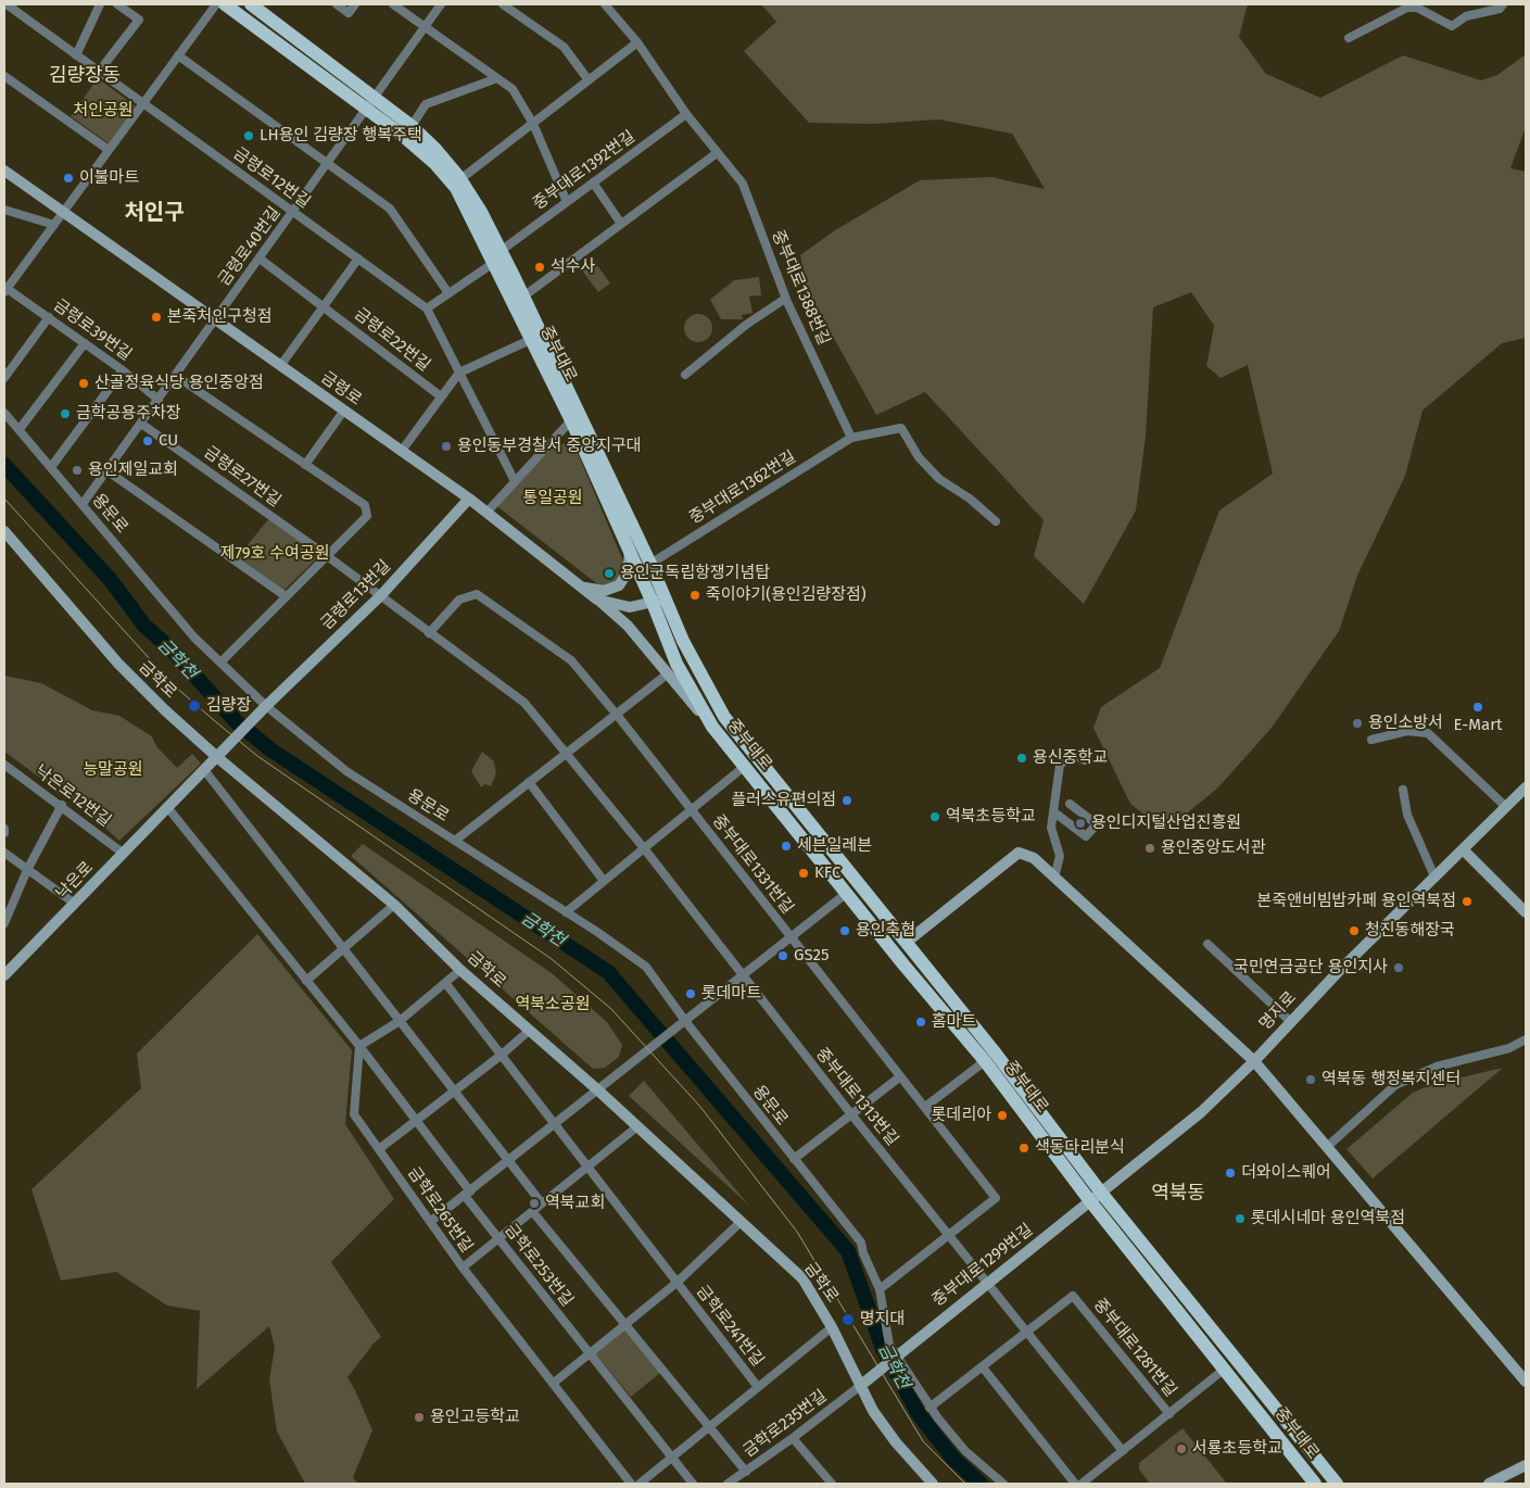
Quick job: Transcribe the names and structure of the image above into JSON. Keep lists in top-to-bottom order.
{
  "streets": {
    "main road": [
      "중부대로",
      "금령로",
      "금령로13번길",
      "금학로",
      "낙은로",
      "명지로",
      "중부대로1299번길"
    ],
    "street": [
      "중부대로1392번길",
      "금령로12번길",
      "금령로40번길",
      "중부대로1388번길",
      "금령로39번길",
      "금령로22번길",
      "금령로27번길",
      "중부대로1362번길",
      "용문로",
      "낙은로12번길",
      "중부대로1331번길",
      "중부대로1313번길",
      "금학로265번길",
      "금학로253번길",
      "금학로241번길",
      "중부대로1281번길",
      "금학로235번길"
    ]
  },
  "crossings": [
    ["중부대로1392번길", "중부대로1388번길"],
    ["중부대로1392번길", "중부대로"],
    ["금령로12번길", "금령로40번길"],
    ["금령로40번길", "금령로22번길"],
    ["금령로40번길", "중부대로"],
    ["금령로40번길", "금령로"],
    ["중부대로1388번길", "중부대로1362번길"],
    ["중부대로", "금령로"],
    ["중부대로", "중부대로1362번길"],
    ["중부대로", "중부대로1331번길"],
    ["중부대로", "명지로"],
    ["중부대로", "중부대로1299번길"],
    ["중부대로", "중부대로1281번길"],
    ["금령로", "금령로13번길"],
    ["금령로27번길", "금령로13번길"],
    ["금령로27번길", "중부대로1331번길"],
    ["용문로", "금령로13번길"],
    ["용문로", "중부대로1331번길"],
    ["용문로", "중부대로1299번길"],
    ["금령로13번길", "금학로"],
    ["금령로13번길", "낙은로"],
    ["금학로", "중부대로1331번길"],
    ["금학로", "낙은로"],
    ["금학로", "금학로265번길"],
    ["금학로", "중부대로1299번길"],
    ["금학로", "금학로241번길"],
    ["금학로", "금학로235번길"],
    ["낙은로12번길", "낙은로"],
    ["중부대로1331번길", "중부대로1313번길"],
    ["중부대로1331번길", "금학로265번길"],
    ["중부대로1331번길", "금학로253번길"],
    ["낙은로", "금학로253번길"],
    ["명지로", "중부대로1299번길"],
    ["중부대로1313번길", "중부대로1299번길"],
    ["금학로265번길", "금학로253번길"],
    ["중부대로1299번길", "금학로235번길"]
  ],
  "districts": ["김량장동", "처인구", "역북동"],
  "water": ["금학천"],
  "parks": [
    "처인공원",
    "통일공원",
    "제79호 수여공원",
    "능말공원",
    "역북소공원"
  ],
  "places": [
    "LH용인 김량장 행복주택",
    "이불마트",
    "석수사",
    "본죽처인구청점",
    "산골정육식당 용인중앙점",
    "금학공용주차장",
    "CU",
    "용인동부경찰서 중앙지구대",
    "용인제일교회",
    "용인군독립항쟁기념탑",
    "죽이야기(용인김량장점)",
    "김량장",
    "E-Mart",
    "용인소방서",
    "용신중학교",
    "플러스유편의점",
    "역북초등학교",
    "용인디지털산업진흥원",
    "세븐일레븐",
    "용인중앙도서관",
    "KFC",
    "본죽앤비빔밥카페 용인역북점",
    "용인축협",
    "청진동해장국",
    "GS25",
    "국민연금공단 용인지사",
    "롯데마트",
    "홈마트",
    "역북동 행정복지센터",
    "롯데리아",
    "색동다리분식",
    "더와이스퀘어",
    "역북교회",
    "롯데시네마 용인역북점",
    "명지대",
    "용인고등학교",
    "서룡초등학교"
  ]
}
